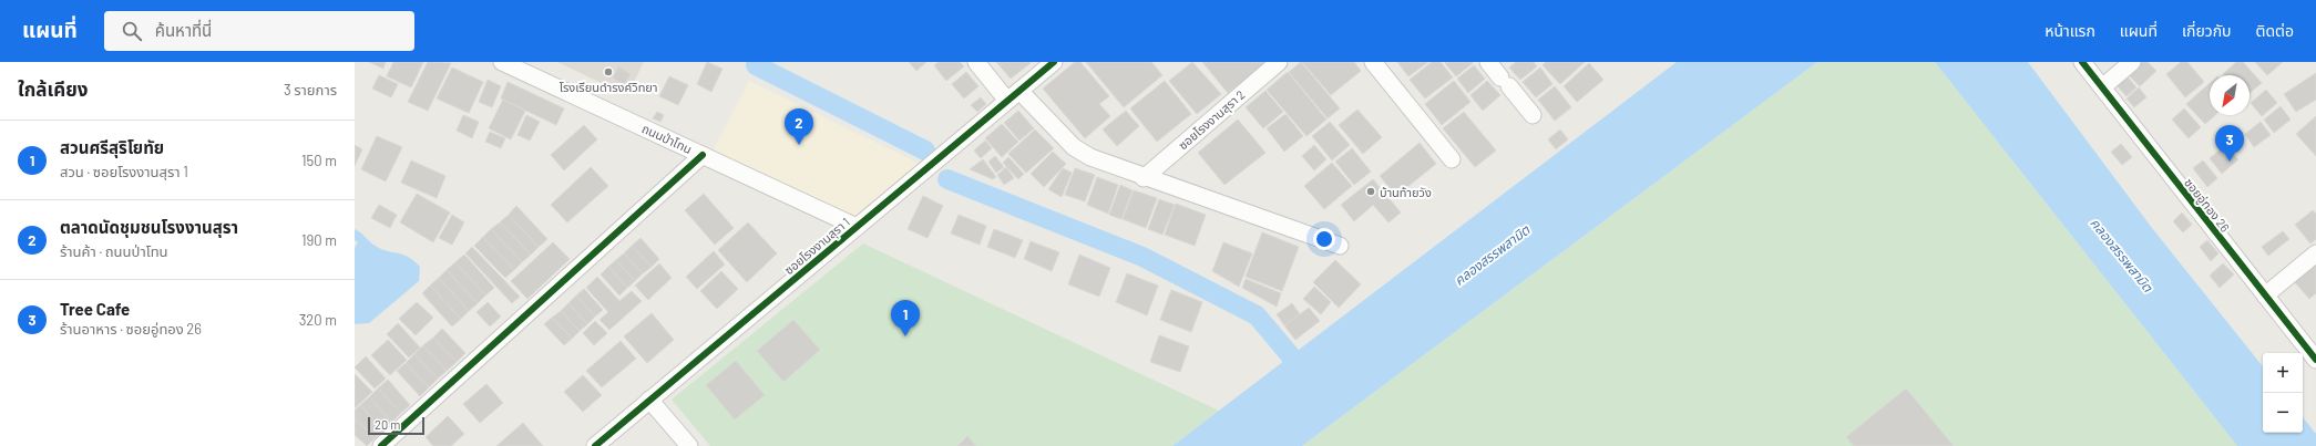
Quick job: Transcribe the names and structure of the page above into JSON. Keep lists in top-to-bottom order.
{
  "streets": {
    "street": [
      "ซอยโรงงานสุรา 2",
      "ถนนป่าโทน",
      "ซอยอู่ทอง 26",
      "ซอยโรงงานสุรา 1"
    ]
  },
  "crossings": [
    ["ถนนป่าโทน", "ซอยโรงงานสุรา 1"]
  ],
  "water": ["คลองสรรพสามิต"],
  "places": ["โรงเรียนดำรงค์วิทยา", "บ้านท้ายวัง"],
  "scale_bar": "20 m",
  "north": "bottom left",
  "page": {
    "header": "แผนที่",
    "search": "ค้นหาที่นี่",
    "nav": [
      "หน้าแรก",
      "แผนที่",
      "เกี่ยวกับ",
      "ติดต่อ"
    ],
    "heading": ["ใกล้เคียง", "3 รายการ"],
    "pins": ["2", "3", "1"],
    "list": [
      {
        "mark": "1",
        "name": "สวนศรีสุริโยทัย",
        "note": "สวน · ซอยโรงงานสุรา 1",
        "value": "150 m"
      },
      {
        "mark": "2",
        "name": "ตลาดนัดชุมชนโรงงานสุรา",
        "note": "ร้านค้า · ถนนป่าโทน",
        "value": "190 m"
      },
      {
        "mark": "3",
        "name": "Tree Cafe",
        "note": "ร้านอาหาร · ซอยอู่ทอง 26",
        "value": "320 m"
      }
    ],
    "map_buttons": ["+", "−"],
    "scale": "20 m"
  }
}
